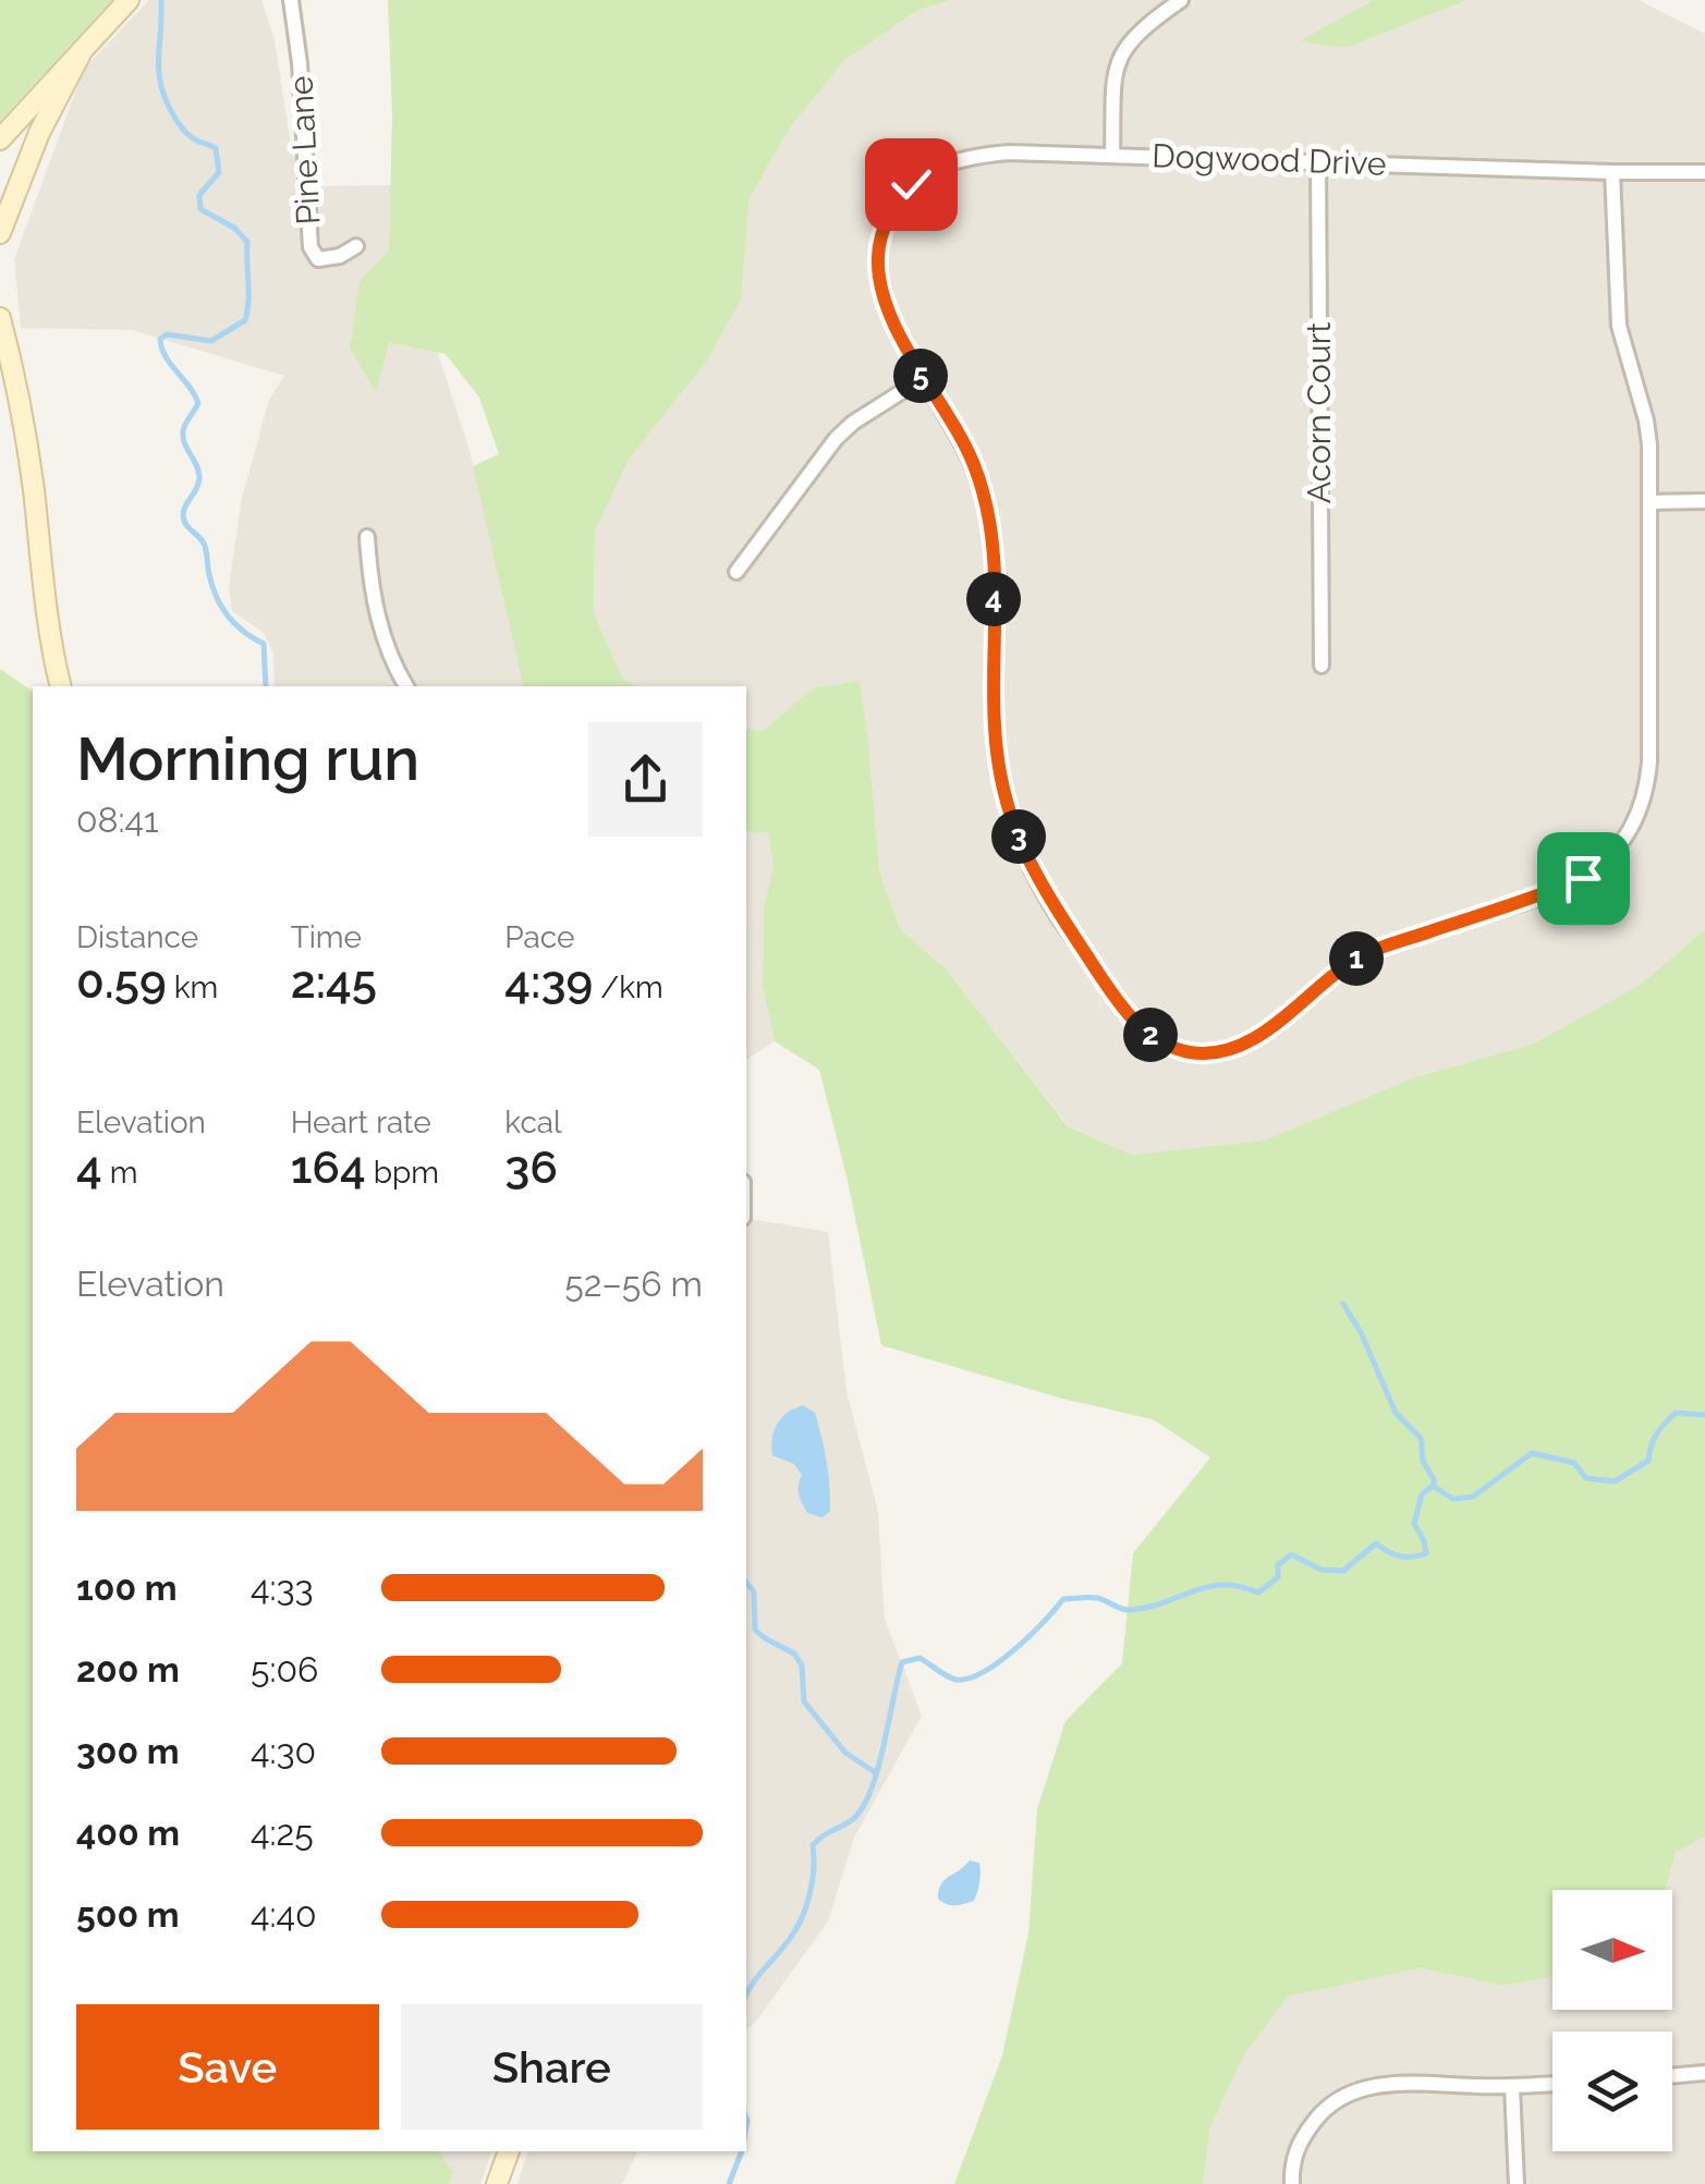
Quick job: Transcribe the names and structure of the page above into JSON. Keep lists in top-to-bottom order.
{
  "streets": {
    "street": ["Pine Lane", "Dogwood Drive", "Acorn Court"]
  },
  "crossings": [
    ["Dogwood Drive", "Acorn Court"]
  ],
  "north": "right",
  "page": {
    "pins": [
      "5",
      "4",
      "3",
      "1",
      "2"
    ],
    "heading": ["Morning run", "08:41"],
    "stats": [
      ["Distance", "0.59 km"],
      ["Time", "2:45"],
      ["Pace", "4:39 /km"],
      ["Elevation", "4 m"],
      ["Heart rate", "164 bpm"],
      ["kcal", "36"]
    ],
    "chart": ["Elevation", "52–56 m"],
    "list": [
      {
        "name": "100 m",
        "note": "4:33"
      },
      {
        "name": "200 m",
        "note": "5:06"
      },
      {
        "name": "300 m",
        "note": "4:30"
      },
      {
        "name": "400 m",
        "note": "4:25"
      },
      {
        "name": "500 m",
        "note": "4:40"
      }
    ],
    "buttons": ["Save", "Share"]
  }
}
